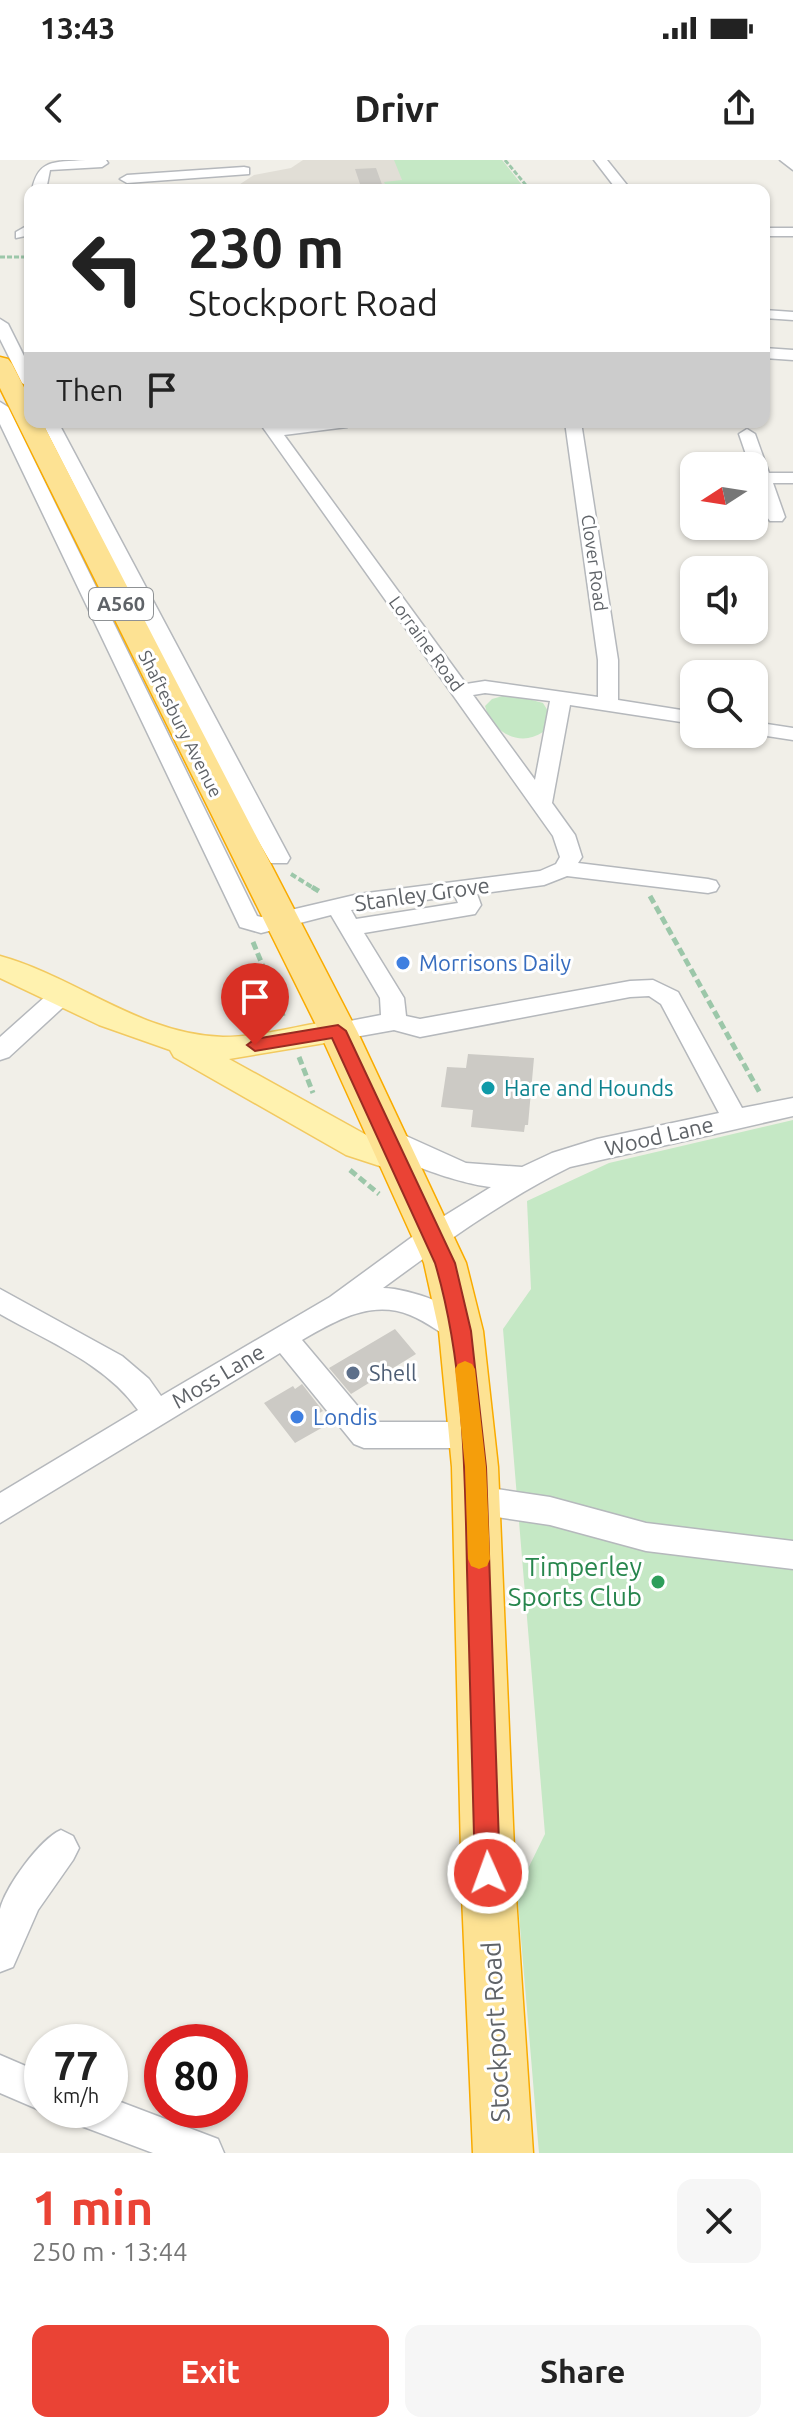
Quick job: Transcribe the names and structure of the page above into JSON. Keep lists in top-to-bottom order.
{
  "streets": {
    "highway": ["A560", "Shaftesbury Avenue", "Stockport Road"],
    "street": [
      "Clover Road",
      "Lorraine Road",
      "Stanley Grove",
      "Wood Lane",
      "Moss Lane"
    ]
  },
  "crossings": [
    ["Lorraine Road", "Stanley Grove"],
    ["Shaftesbury Avenue", "Stanley Grove"],
    ["Shaftesbury Avenue", "Stockport Road"],
    ["Wood Lane", "Moss Lane"],
    ["Wood Lane", "Stockport Road"],
    ["Moss Lane", "Stockport Road"]
  ],
  "places": [
    "Morrisons Daily",
    "Hare and Hounds",
    "Shell",
    "Londis",
    "Timperley Sports Club"
  ],
  "north": "left",
  "page": {
    "status": "13:43",
    "header": "Drivr",
    "turn": ["230 m", "Stockport Road"],
    "then": "Then",
    "speed": "77 km/h",
    "limit": "80",
    "heading": ["1 min", "250 m · 13:44"],
    "buttons": ["Exit", "Share"]
  }
}
